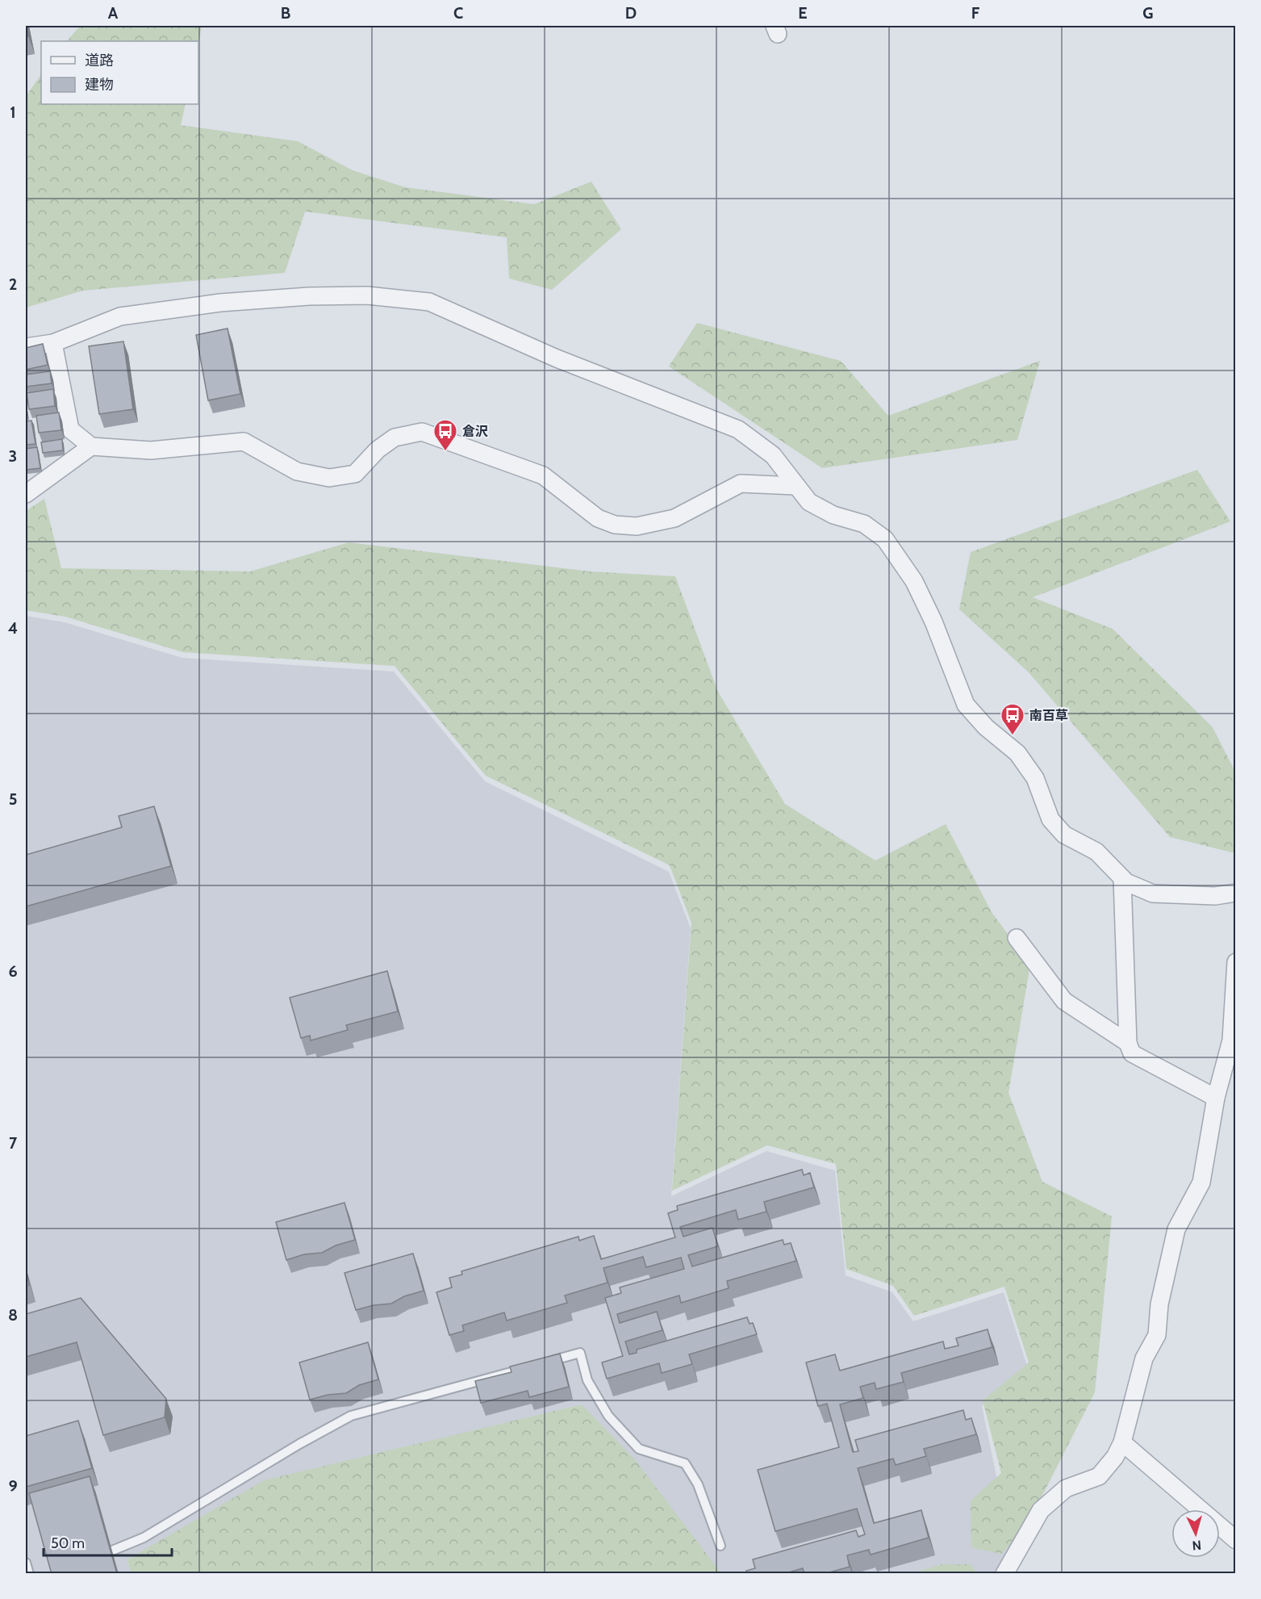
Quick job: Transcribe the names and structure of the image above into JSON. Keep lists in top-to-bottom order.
{
  "places": {
    "bus stop": ["倉沢", "南百草"]
  },
  "legend": ["道路", "建物"],
  "scale_bar": "50 m",
  "north": "bottom",
  "grid": {
    "columns": [
      "A",
      "B",
      "C",
      "D",
      "E",
      "F",
      "G"
    ],
    "rows": [
      "1",
      "2",
      "3",
      "4",
      "5",
      "6",
      "7",
      "8",
      "9"
    ]
  }
}
